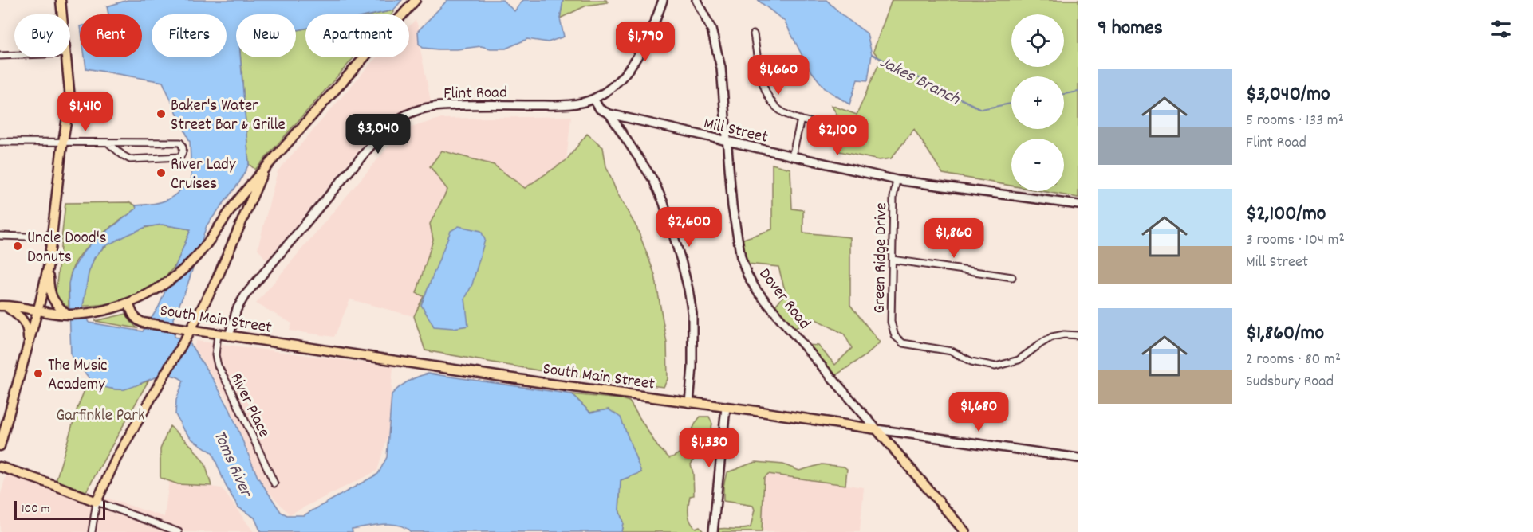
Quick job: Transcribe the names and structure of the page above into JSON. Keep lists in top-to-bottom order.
{
  "streets": {
    "main road": ["Dover Road", "South Main Street"],
    "street": [
      "Flint Road",
      "Mill Street",
      "Green Ridge Drive",
      "River Place"
    ]
  },
  "crossings": [
    ["Flint Road", "South Main Street"],
    ["Mill Street", "Green Ridge Drive"],
    ["Mill Street", "Dover Road"],
    ["Dover Road", "South Main Street"],
    ["South Main Street", "River Place"]
  ],
  "water": ["Jakes Branch", "Toms River"],
  "parks": ["Garfinkle Park"],
  "places": [
    "Baker's Water Street Bar & Grille",
    "River Lady Cruises",
    "Uncle Dood's Donuts",
    "The Music Academy"
  ],
  "scale_bar": "100 m",
  "page": {
    "heading": "9 homes",
    "map_buttons": ["+", "−"],
    "chip": [
      "Buy",
      "Rent",
      "Filters",
      "New",
      "Apartment"
    ],
    "price": [
      "$1,790",
      "$1,660",
      "$1,410",
      "$3,040",
      "$2,100",
      "$2,600",
      "$1,860",
      "$1,680",
      "$1,330"
    ],
    "list": [
      {
        "name": "$3,040/mo",
        "note": "5 rooms · 133 m² · Flint Road"
      },
      {
        "name": "$2,100/mo",
        "note": "3 rooms · 104 m² · Mill Street"
      },
      {
        "name": "$1,860/mo",
        "note": "2 rooms · 80 m² · Sudsbury Road"
      }
    ],
    "scale": "100 m"
  }
}
